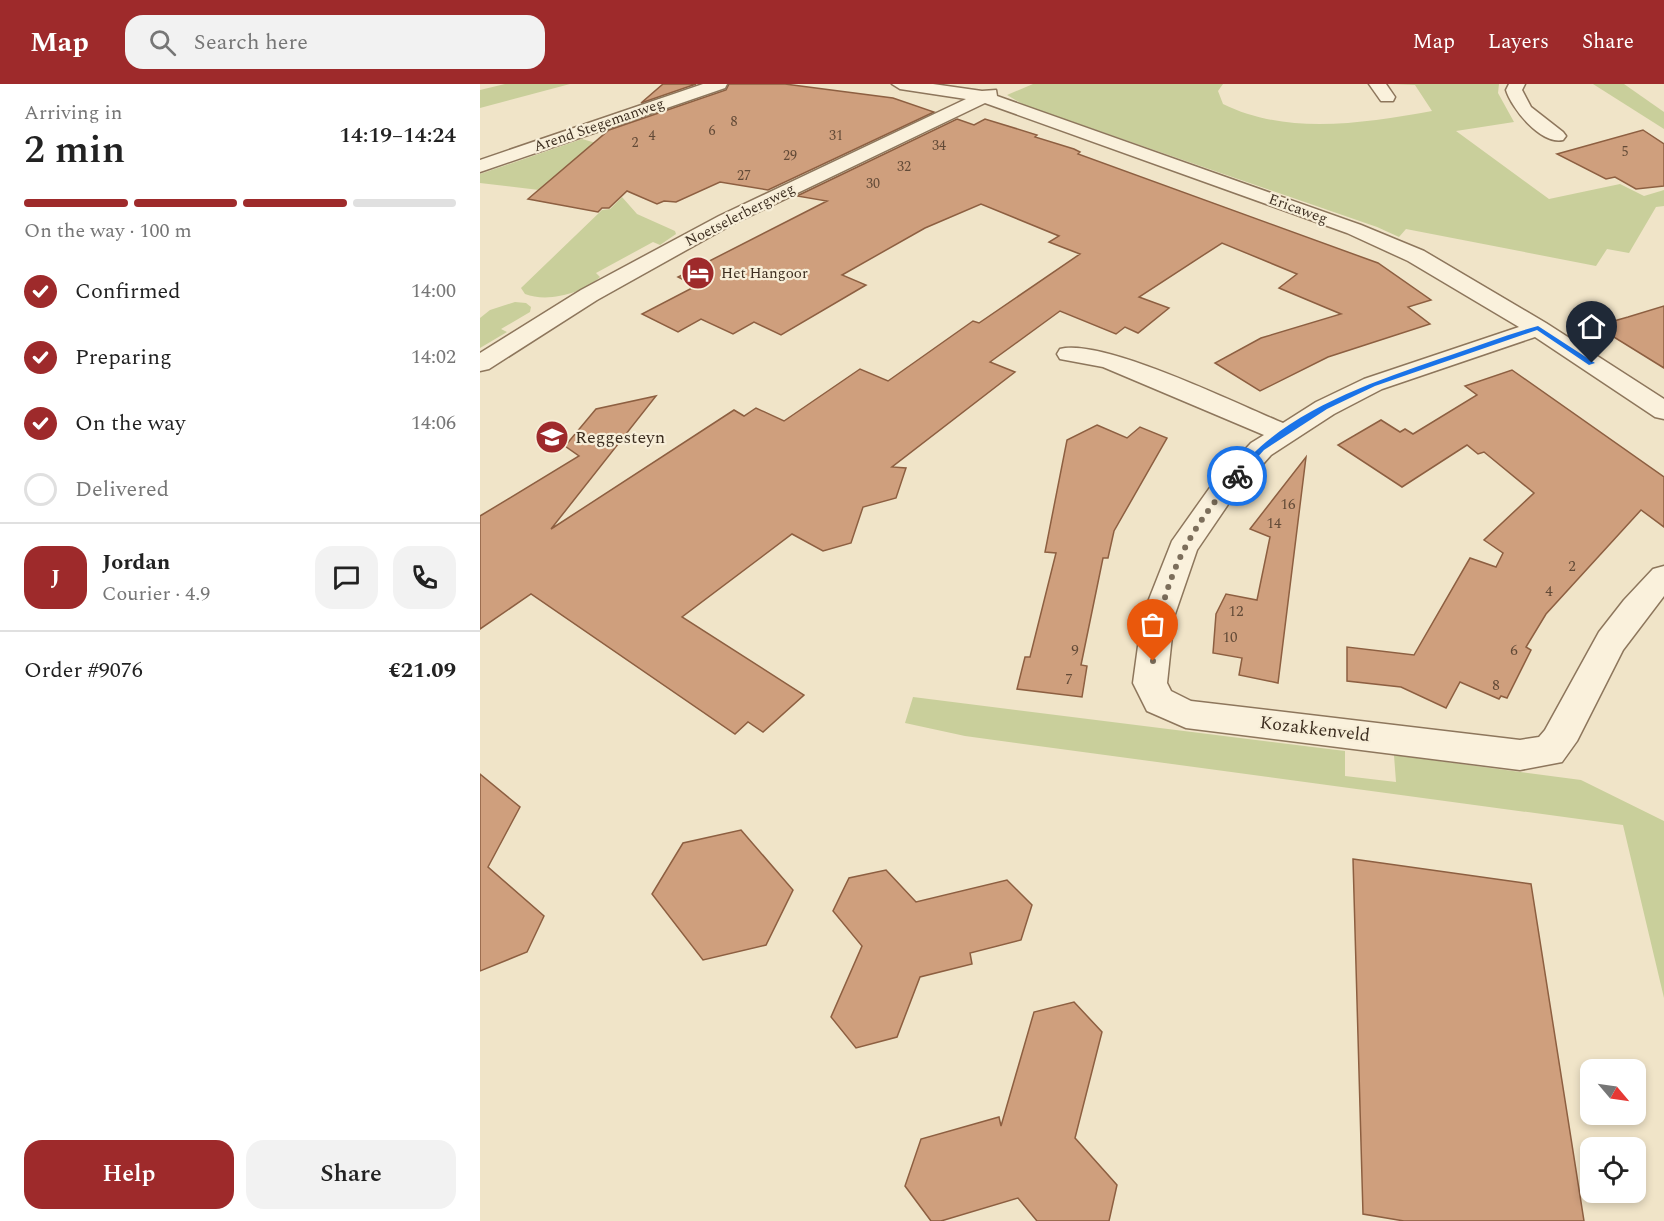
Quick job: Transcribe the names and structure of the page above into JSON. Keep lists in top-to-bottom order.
{
  "streets": {
    "street": [
      "Arend Stegemanweg",
      "Ericaweg",
      "Noetselerbergweg",
      "Kozakkenveld"
    ]
  },
  "crossings": [
    ["Ericaweg", "Noetselerbergweg"],
    ["Ericaweg", "Kozakkenveld"]
  ],
  "places": {
    "hotel": ["Het Hangoor"],
    "school or university": ["Reggesteyn"]
  },
  "house_numbers": [
    "8",
    "6",
    "4",
    "31",
    "2",
    "34",
    "5",
    "29",
    "32",
    "27",
    "30",
    "16",
    "14",
    "2",
    "4",
    "12",
    "10",
    "9",
    "6",
    "7",
    "8"
  ],
  "north": "bottom right",
  "page": {
    "header": "Map",
    "search": "Search here",
    "nav": ["Map", "Layers", "Share"],
    "heading": ["2 min", "Arriving in", "14:19–14:24"],
    "panel": [
      "Jordan",
      "Courier · 4.9",
      "Order #9076",
      "€21.09"
    ],
    "bar": "On the way · 100 m",
    "list": [
      ["Confirmed", "14:00"],
      ["Preparing", "14:02"],
      ["On the way", "14:06"],
      "Delivered"
    ],
    "round": "J",
    "buttons": ["Help", "Share"]
  }
}
